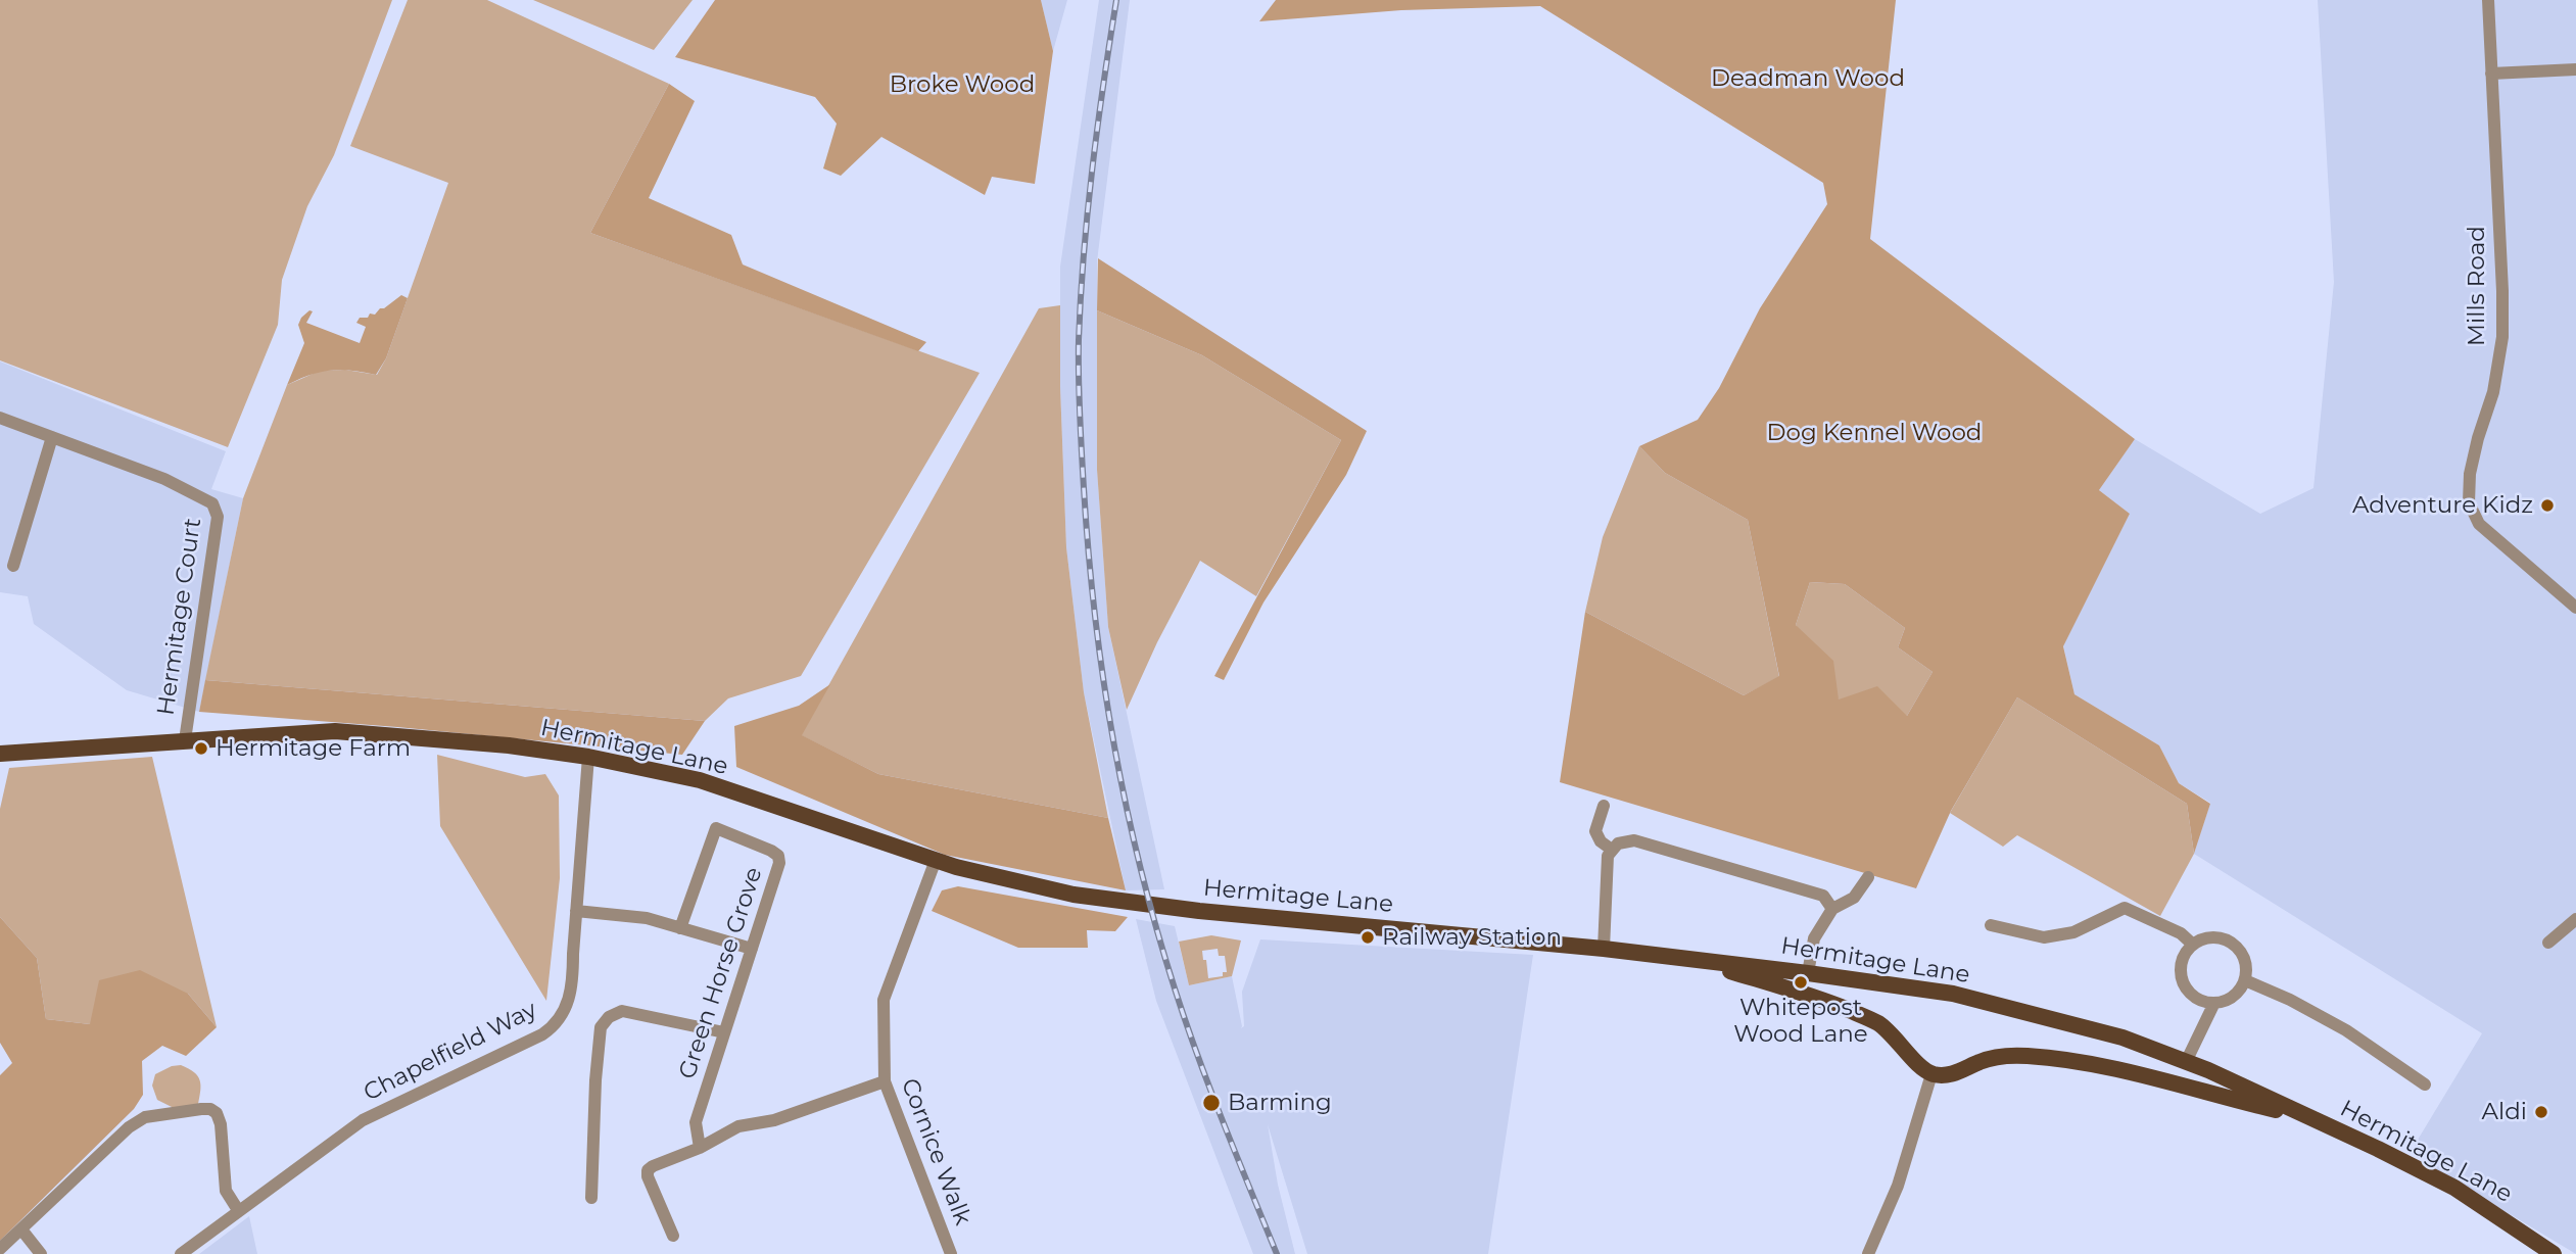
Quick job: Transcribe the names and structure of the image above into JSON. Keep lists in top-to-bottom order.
{
  "streets": {
    "main road": ["Hermitage Lane"],
    "street": [
      "Mills Road",
      "Hermitage Court",
      "Green Horse Grove",
      "Chapelfield Way",
      "Cornice Walk"
    ]
  },
  "crossings": [
    ["Hermitage Court", "Hermitage Lane"],
    ["Hermitage Lane", "Chapelfield Way"],
    ["Hermitage Lane", "Cornice Walk"]
  ],
  "parks": ["Deadman Wood", "Broke Wood", "Dog Kennel Wood"],
  "places": [
    "Adventure Kidz",
    "Hermitage Farm",
    "Railway Station",
    "Whitepost Wood Lane",
    "Barming",
    "Aldi"
  ]
}
